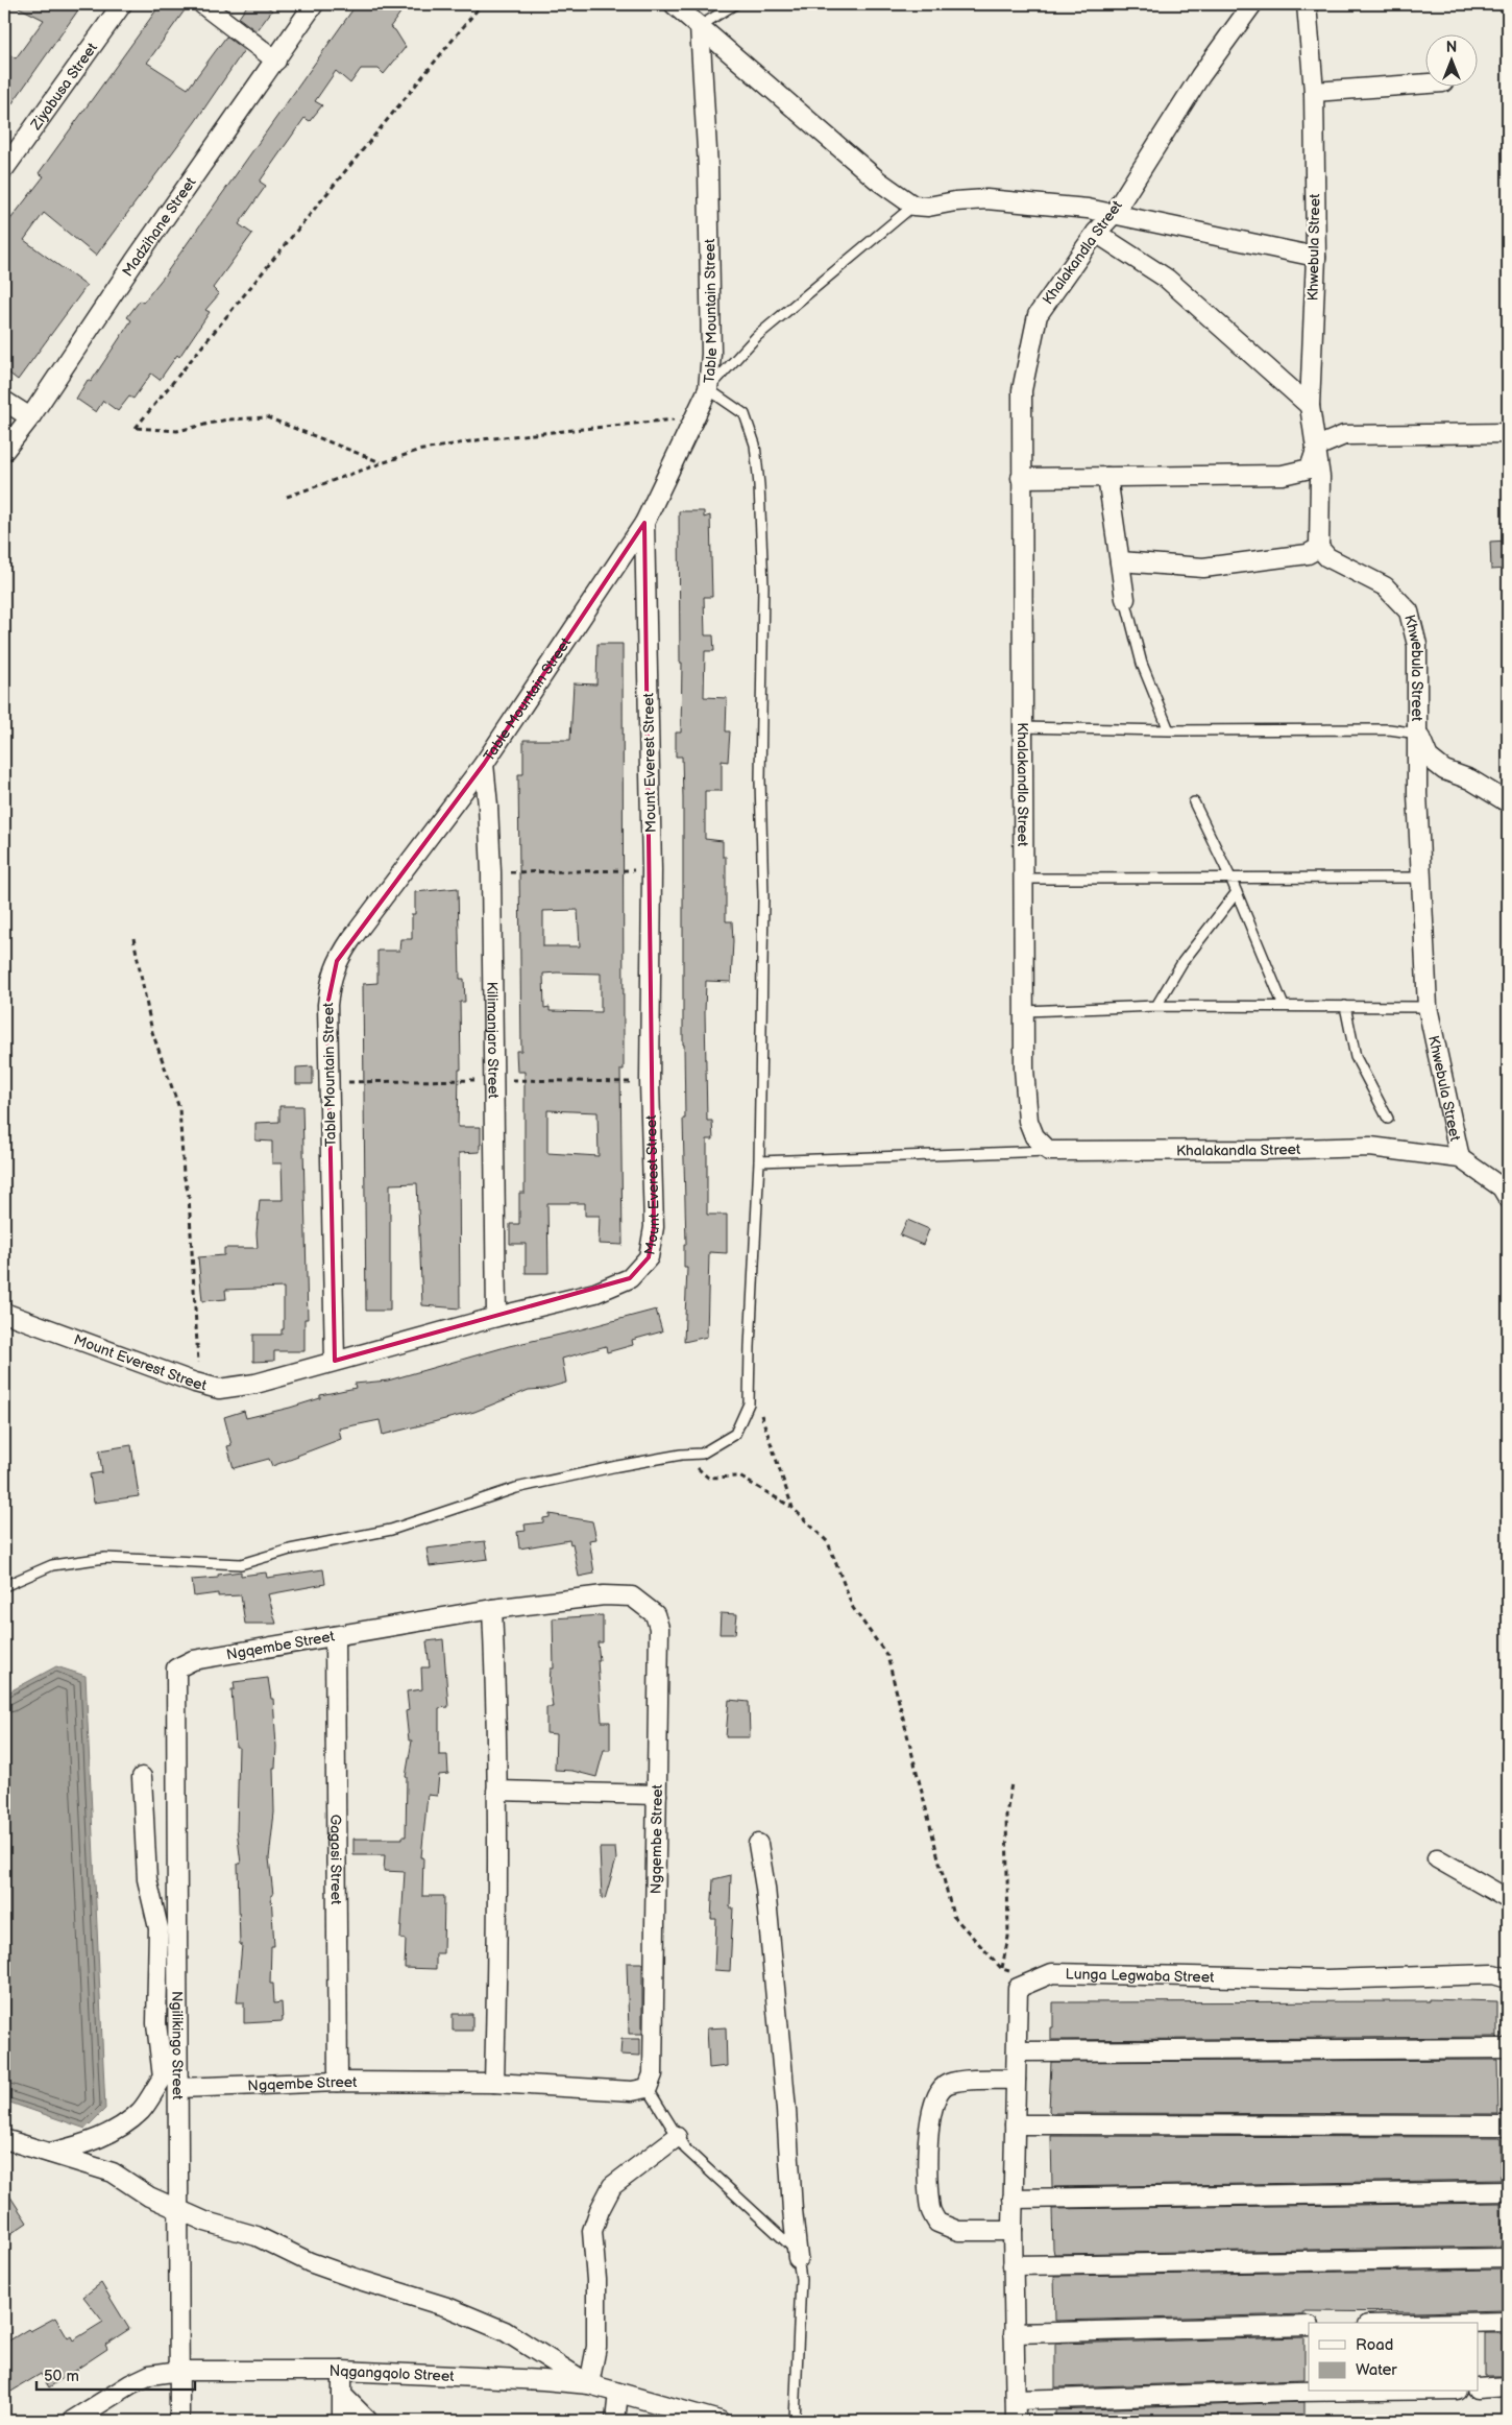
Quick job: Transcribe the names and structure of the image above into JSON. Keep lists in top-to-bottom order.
{
  "streets": {
    "street": [
      "Ziyabusa Street",
      "Madzihane Street",
      "Khwebula Street",
      "Khalakandla Street",
      "Table Mountain Street",
      "Mount Everest Street",
      "Kilimanjaro Street",
      "Ngqembe Street",
      "Gagasi Street",
      "Lunga Legwaba Street",
      "Ngilikingo Street",
      "Nqgangqolo Street"
    ]
  },
  "crossings": [
    ["Khwebula Street", "Khalakandla Street"],
    ["Table Mountain Street", "Mount Everest Street"],
    ["Table Mountain Street", "Kilimanjaro Street"],
    ["Mount Everest Street", "Kilimanjaro Street"],
    ["Ngqembe Street", "Gagasi Street"],
    ["Ngqembe Street", "Ngilikingo Street"],
    ["Ngilikingo Street", "Nqgangqolo Street"]
  ],
  "legend": ["Road", "Water"],
  "scale_bar": "50 m",
  "north": "top"
}
